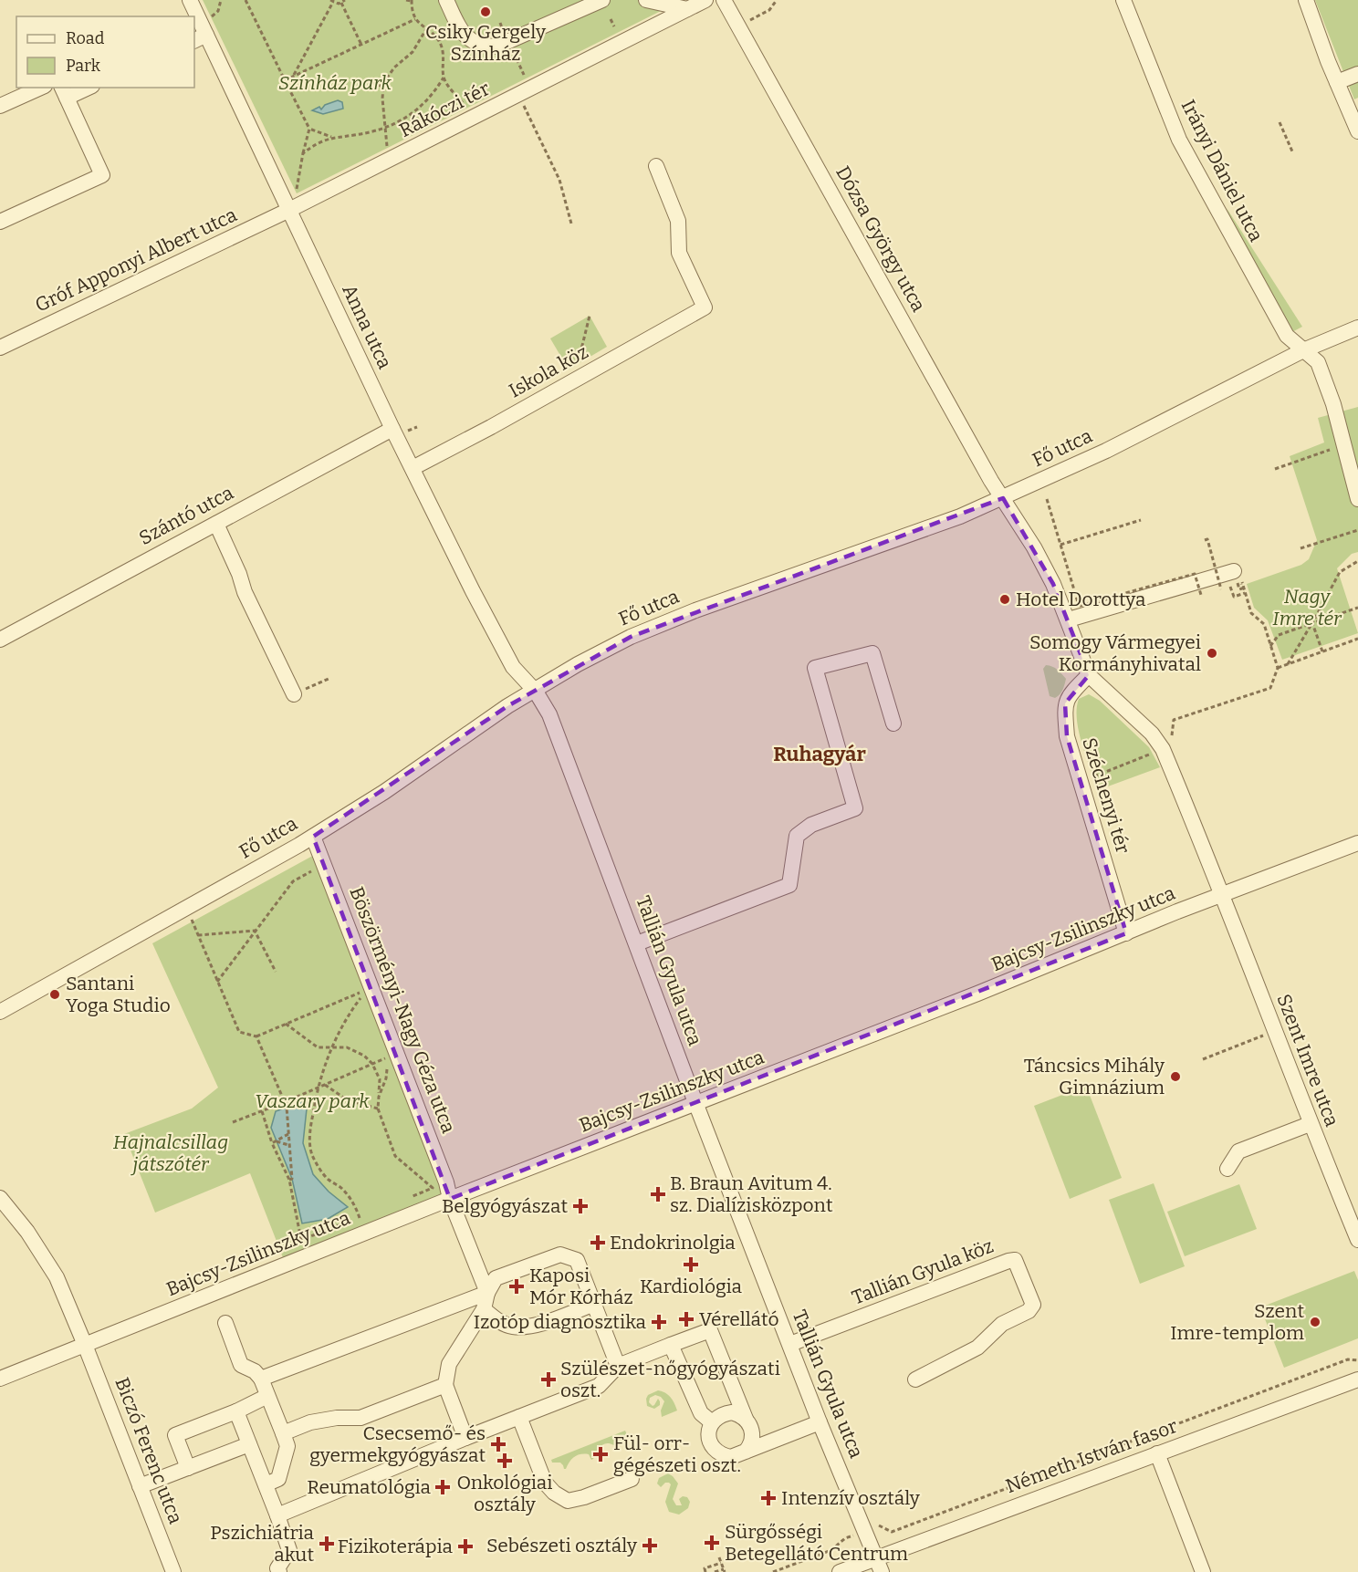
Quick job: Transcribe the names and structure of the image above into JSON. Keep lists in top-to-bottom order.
{
  "streets": {
    "street": [
      "Rákóczi tér",
      "Irányi Dániel utca",
      "Dózsa György utca",
      "Gróf Apponyi Albert utca",
      "Anna utca",
      "Iskola köz",
      "Fő utca",
      "Szántó utca",
      "Széchenyi tér",
      "Bajcsy-Zsilinszky utca",
      "Tallián Gyula utca",
      "Böszörményi-Nagy Géza utca",
      "Szent Imre utca",
      "Tallián Gyula köz",
      "Biczó Ferenc utca",
      "Németh István fasor"
    ]
  },
  "crossings": [
    ["Rákóczi tér", "Gróf Apponyi Albert utca"],
    ["Rákóczi tér", "Anna utca"],
    ["Irányi Dániel utca", "Fő utca"],
    ["Dózsa György utca", "Fő utca"],
    ["Gróf Apponyi Albert utca", "Anna utca"],
    ["Anna utca", "Iskola köz"],
    ["Anna utca", "Fő utca"],
    ["Anna utca", "Szántó utca"],
    ["Anna utca", "Tallián Gyula utca"],
    ["Fő utca", "Tallián Gyula utca"],
    ["Fő utca", "Böszörményi-Nagy Géza utca"],
    ["Széchenyi tér", "Bajcsy-Zsilinszky utca"],
    ["Bajcsy-Zsilinszky utca", "Tallián Gyula utca"],
    ["Bajcsy-Zsilinszky utca", "Böszörményi-Nagy Géza utca"],
    ["Bajcsy-Zsilinszky utca", "Szent Imre utca"],
    ["Bajcsy-Zsilinszky utca", "Biczó Ferenc utca"],
    ["Tallián Gyula utca", "Tallián Gyula köz"],
    ["Tallián Gyula utca", "Németh István fasor"]
  ],
  "districts": ["Ruhagyár"],
  "parks": [
    "Színház park",
    "Nagy Imre tér",
    "Vaszary park",
    "Hajnalcsillag játszótér"
  ],
  "places": {
    "other": [
      "Csiky Gergely Színház",
      "Hotel Dorottya",
      "Somogy Vármegyei Kormányhivatal",
      "Santani Yoga Studio",
      "Táncsics Mihály Gimnázium",
      "Szent Imre-templom"
    ],
    "health": [
      "B. Braun Avitum 4. sz. Dialízisközpont",
      "Belgyógyászat",
      "Endokrinolgia",
      "Kardiológia",
      "Kaposi Mór Kórház",
      "Vérellátó",
      "Izotóp diagnosztika",
      "Szülészet-nőgyógyászati oszt.",
      "Csecsemő- és gyermekgyógyászat",
      "Fül- orr- gégészeti oszt.",
      "Onkológiai osztály",
      "Reumatológia",
      "Intenzív osztály",
      "Sürgősségi Betegellátó Centrum",
      "Pszichiátria akut",
      "Sebészeti osztály",
      "Fizikoterápia"
    ]
  },
  "legend": ["Road", "Park"]
}
